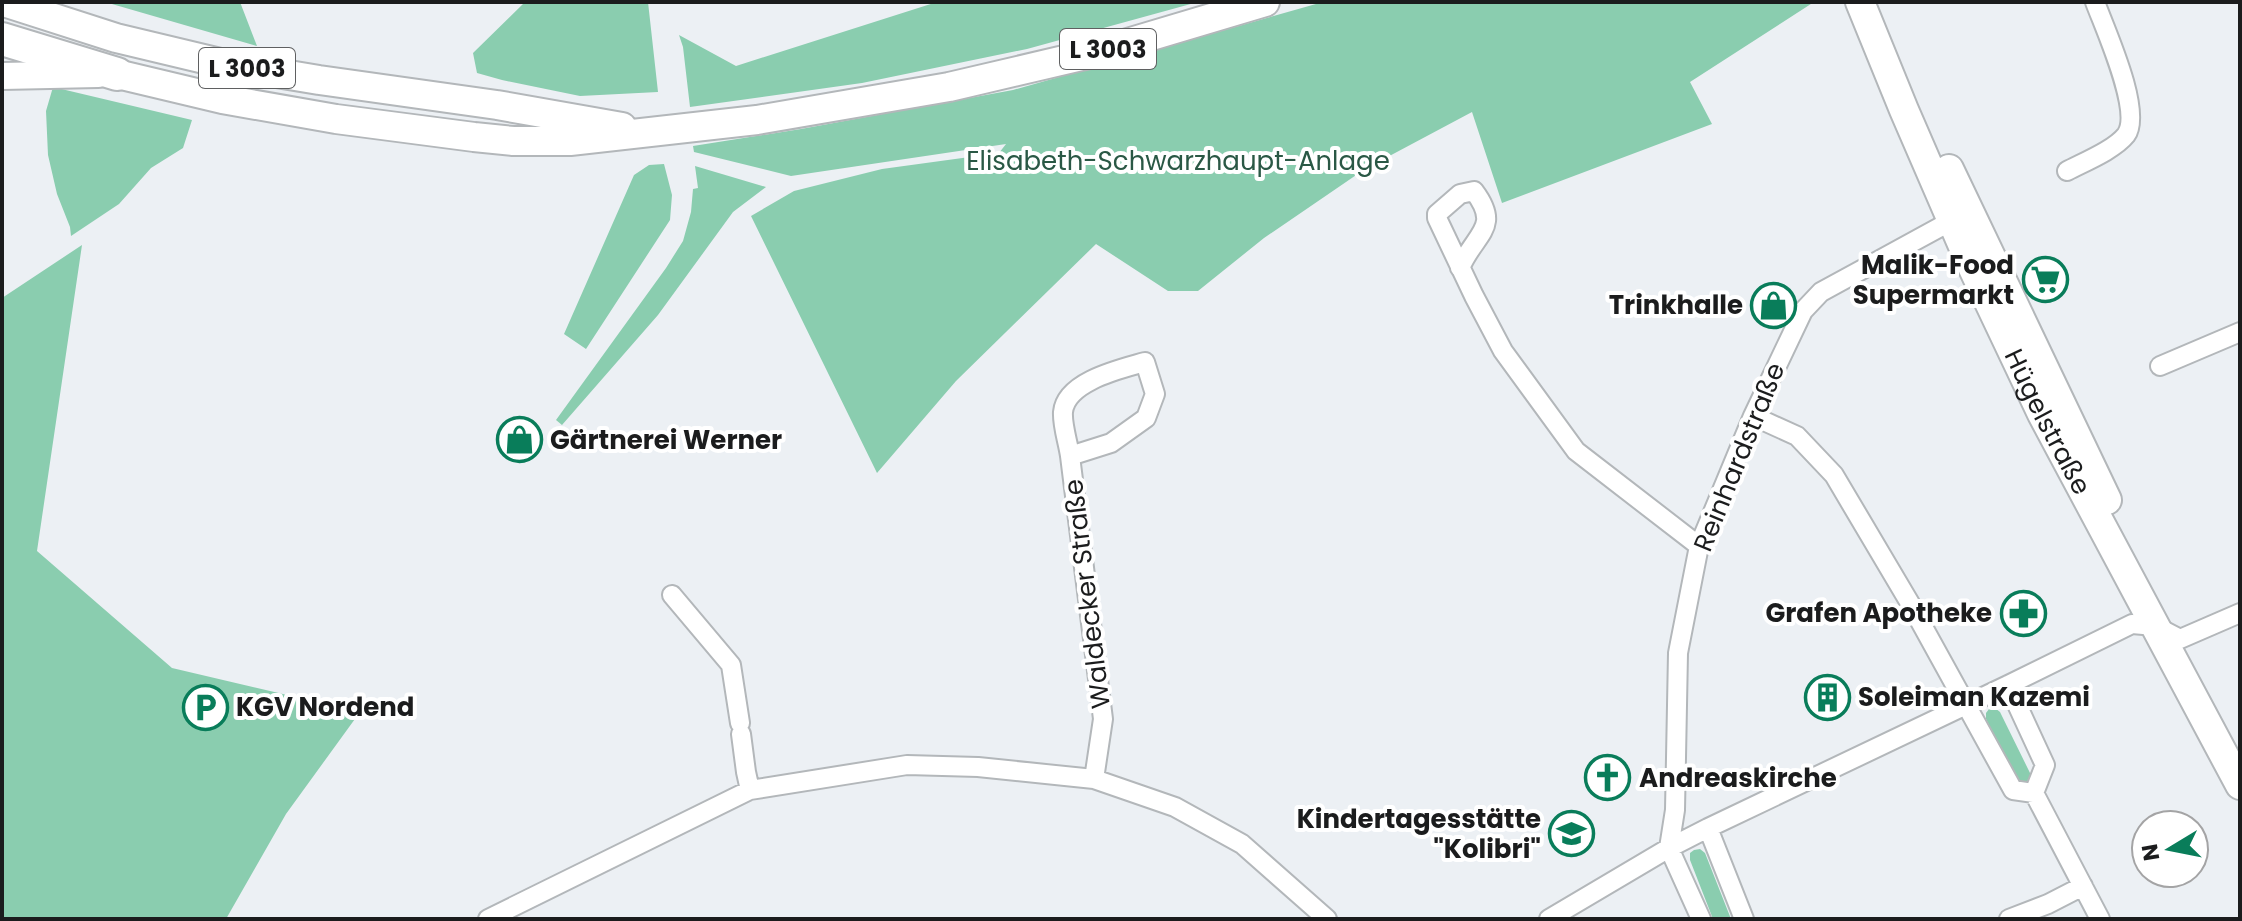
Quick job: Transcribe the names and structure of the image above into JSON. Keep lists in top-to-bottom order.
{
  "streets": {
    "main road": ["L 3003", "Hügelstraße"],
    "street": ["Reinhardstraße", "Waldecker Straße"]
  },
  "crossings": [
    ["Hügelstraße", "Reinhardstraße"]
  ],
  "parks": ["Elisabeth-Schwarzhaupt-Anlage"],
  "places": {
    "supermarket": ["Malik-Food Supermarkt"],
    "shop": ["Trinkhalle", "Gärtnerei Werner"],
    "pharmacy": ["Grafen Apotheke"],
    "building": ["Soleiman Kazemi"],
    "parking": ["KGV Nordend"],
    "church": ["Andreaskirche"],
    "school or university": ["Kindertagesstätte \"Kolibri\""]
  },
  "north": "left"
}
